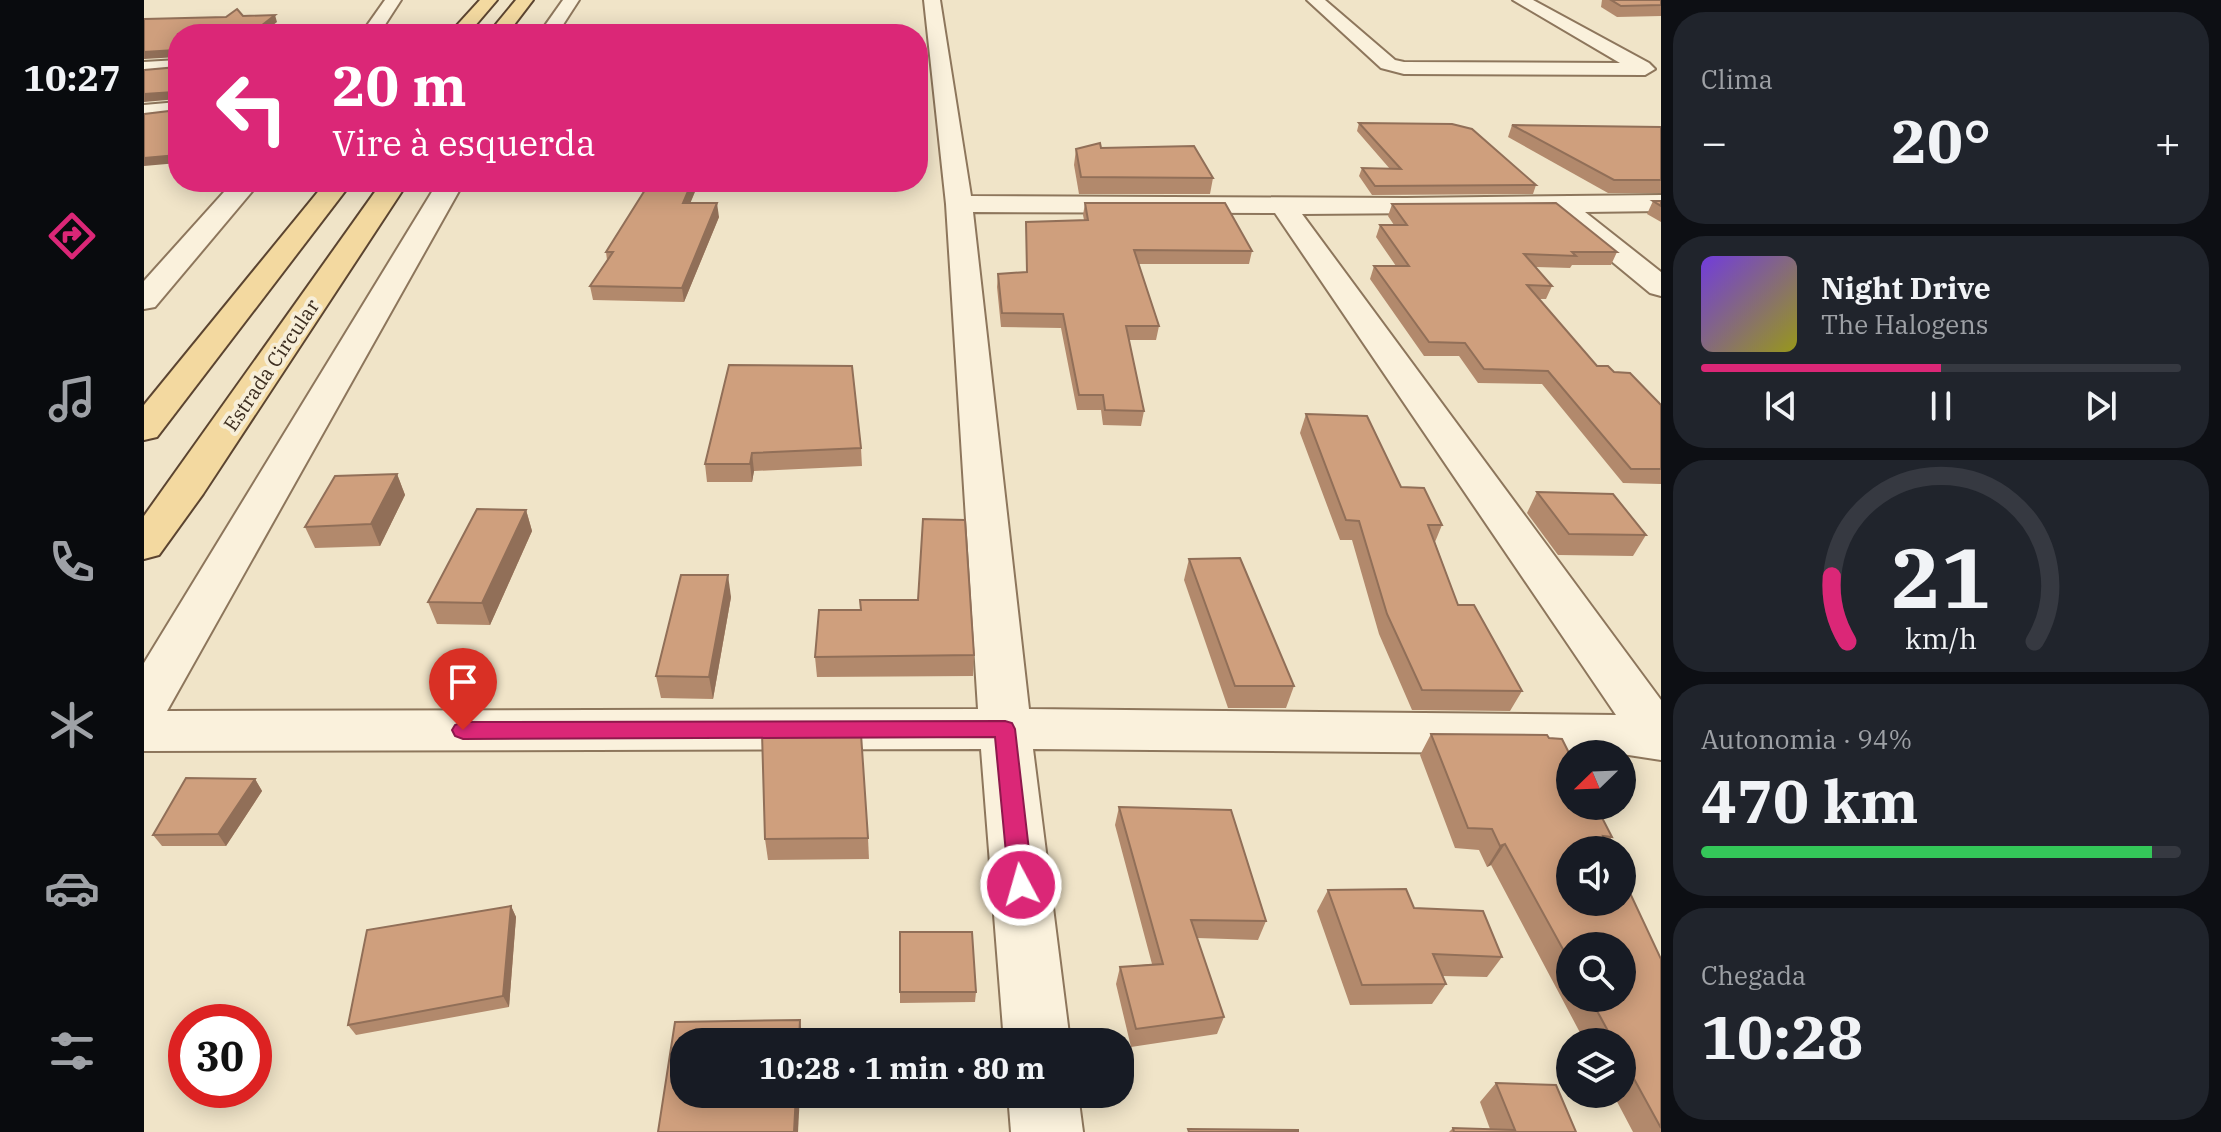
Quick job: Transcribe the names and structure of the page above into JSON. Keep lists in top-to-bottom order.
{
  "streets": {
    "main road": ["Estrada Circular"]
  },
  "north": "bottom left",
  "page": {
    "tabs": "10:27",
    "tile": [
      "Clima",
      ["Autonomia · 94%", "470 km"],
      ["Chegada", "10:28"]
    ],
    "turn": ["20 m", "Vire à esquerda"],
    "heat": ["−", "20°", "+"],
    "song": ["Night Drive", "The Halogens"],
    "limit": "30",
    "trip": "10:28 · 1 min · 80 m",
    "gauge": ["21", "km/h"]
  }
}
